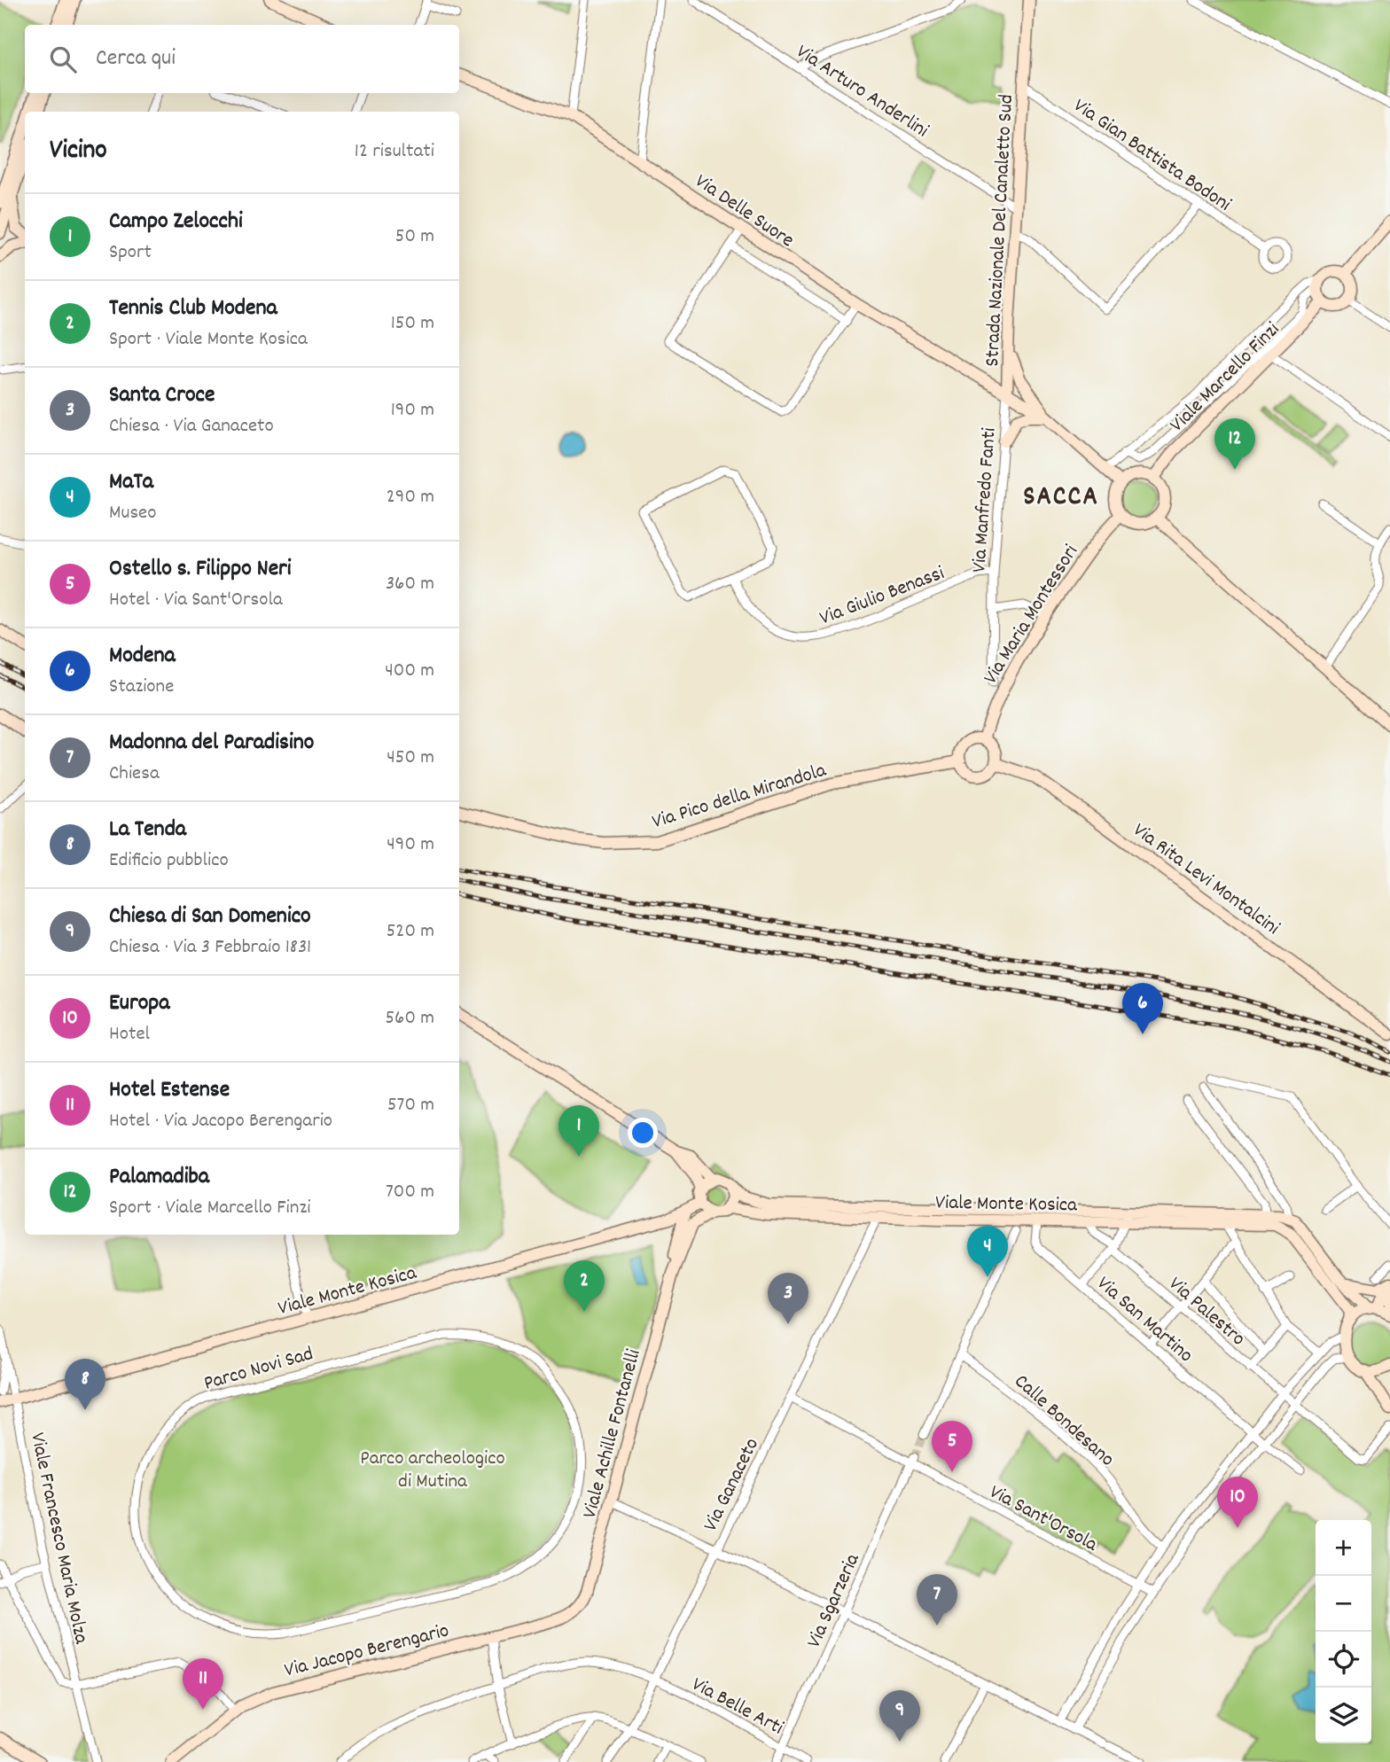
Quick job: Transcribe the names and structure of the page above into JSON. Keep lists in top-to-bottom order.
{
  "streets": {
    "street": [
      "Via Arturo Anderlini",
      "Via Gian Battista Bodoni",
      "Via Delle Suore",
      "Strada Nazionale Del Canaletto Sud",
      "Viale Marcello Finzi",
      "Via Manfredo Fanti",
      "Via Giulio Benassi",
      "Via Maria Montessori",
      "Via Pico della Mirandola",
      "Via Rita Levi Montalcini",
      "Viale Monte Kosica",
      "Via Palestro",
      "Via San Martino",
      "Parco Novi Sad",
      "Calle Bondesano",
      "Viale Achille Fontanelli",
      "Via Ganaceto",
      "Via Sant'Orsola",
      "Viale Francesco Maria Molza",
      "Via Sgarzeria",
      "Via Jacopo Berengario",
      "Via Belle Arti"
    ]
  },
  "crossings": [
    ["Via Arturo Anderlini", "Strada Nazionale Del Canaletto Sud"],
    ["Via Gian Battista Bodoni", "Strada Nazionale Del Canaletto Sud"],
    ["Via Delle Suore", "Strada Nazionale Del Canaletto Sud"],
    ["Via Delle Suore", "Via Manfredo Fanti"],
    ["Strada Nazionale Del Canaletto Sud", "Viale Marcello Finzi"],
    ["Strada Nazionale Del Canaletto Sud", "Via Manfredo Fanti"],
    ["Strada Nazionale Del Canaletto Sud", "Via Maria Montessori"],
    ["Viale Marcello Finzi", "Via Maria Montessori"],
    ["Via Manfredo Fanti", "Via Giulio Benassi"],
    ["Via Maria Montessori", "Via Pico della Mirandola"],
    ["Via Maria Montessori", "Via Rita Levi Montalcini"],
    ["Via Pico della Mirandola", "Via Rita Levi Montalcini"],
    ["Viale Monte Kosica", "Via Palestro"],
    ["Viale Monte Kosica", "Via San Martino"],
    ["Viale Monte Kosica", "Viale Achille Fontanelli"],
    ["Viale Monte Kosica", "Via Ganaceto"],
    ["Viale Monte Kosica", "Viale Francesco Maria Molza"],
    ["Viale Achille Fontanelli", "Via Jacopo Berengario"],
    ["Via Ganaceto", "Via Sant'Orsola"],
    ["Via Ganaceto", "Via Belle Arti"],
    ["Via Sant'Orsola", "Via Sgarzeria"],
    ["Via Sgarzeria", "Via Belle Arti"]
  ],
  "districts": ["SACCA"],
  "parks": ["Parco archeologico di Mutina"],
  "page": {
    "search": "Cerca qui",
    "heading": ["Vicino", "12 risultati"],
    "list": [
      {
        "mark": "1",
        "name": "Campo Zelocchi",
        "note": "Sport",
        "value": "50 m"
      },
      {
        "mark": "2",
        "name": "Tennis Club Modena",
        "note": "Sport · Viale Monte Kosica",
        "value": "150 m"
      },
      {
        "mark": "3",
        "name": "Santa Croce",
        "note": "Chiesa · Via Ganaceto",
        "value": "190 m"
      },
      {
        "mark": "4",
        "name": "MaTa",
        "note": "Museo",
        "value": "290 m"
      },
      {
        "mark": "5",
        "name": "Ostello s. Filippo Neri",
        "note": "Hotel · Via Sant'Orsola",
        "value": "360 m"
      },
      {
        "mark": "6",
        "name": "Modena",
        "note": "Stazione",
        "value": "400 m"
      },
      {
        "mark": "7",
        "name": "Madonna del Paradisino",
        "note": "Chiesa",
        "value": "450 m"
      },
      {
        "mark": "8",
        "name": "La Tenda",
        "note": "Edificio pubblico",
        "value": "490 m"
      },
      {
        "mark": "9",
        "name": "Chiesa di San Domenico",
        "note": "Chiesa · Via 3 Febbraio 1831",
        "value": "520 m"
      },
      {
        "mark": "10",
        "name": "Europa",
        "note": "Hotel",
        "value": "560 m"
      },
      {
        "mark": "11",
        "name": "Hotel Estense",
        "note": "Hotel · Via Jacopo Berengario",
        "value": "570 m"
      },
      {
        "mark": "12",
        "name": "Palamadiba",
        "note": "Sport · Viale Marcello Finzi",
        "value": "700 m"
      }
    ],
    "pins": [
      "12",
      "6",
      "1",
      "4",
      "2",
      "3",
      "8",
      "5",
      "10",
      "7",
      "11",
      "9"
    ],
    "map_buttons": ["+", "−"]
  }
}
